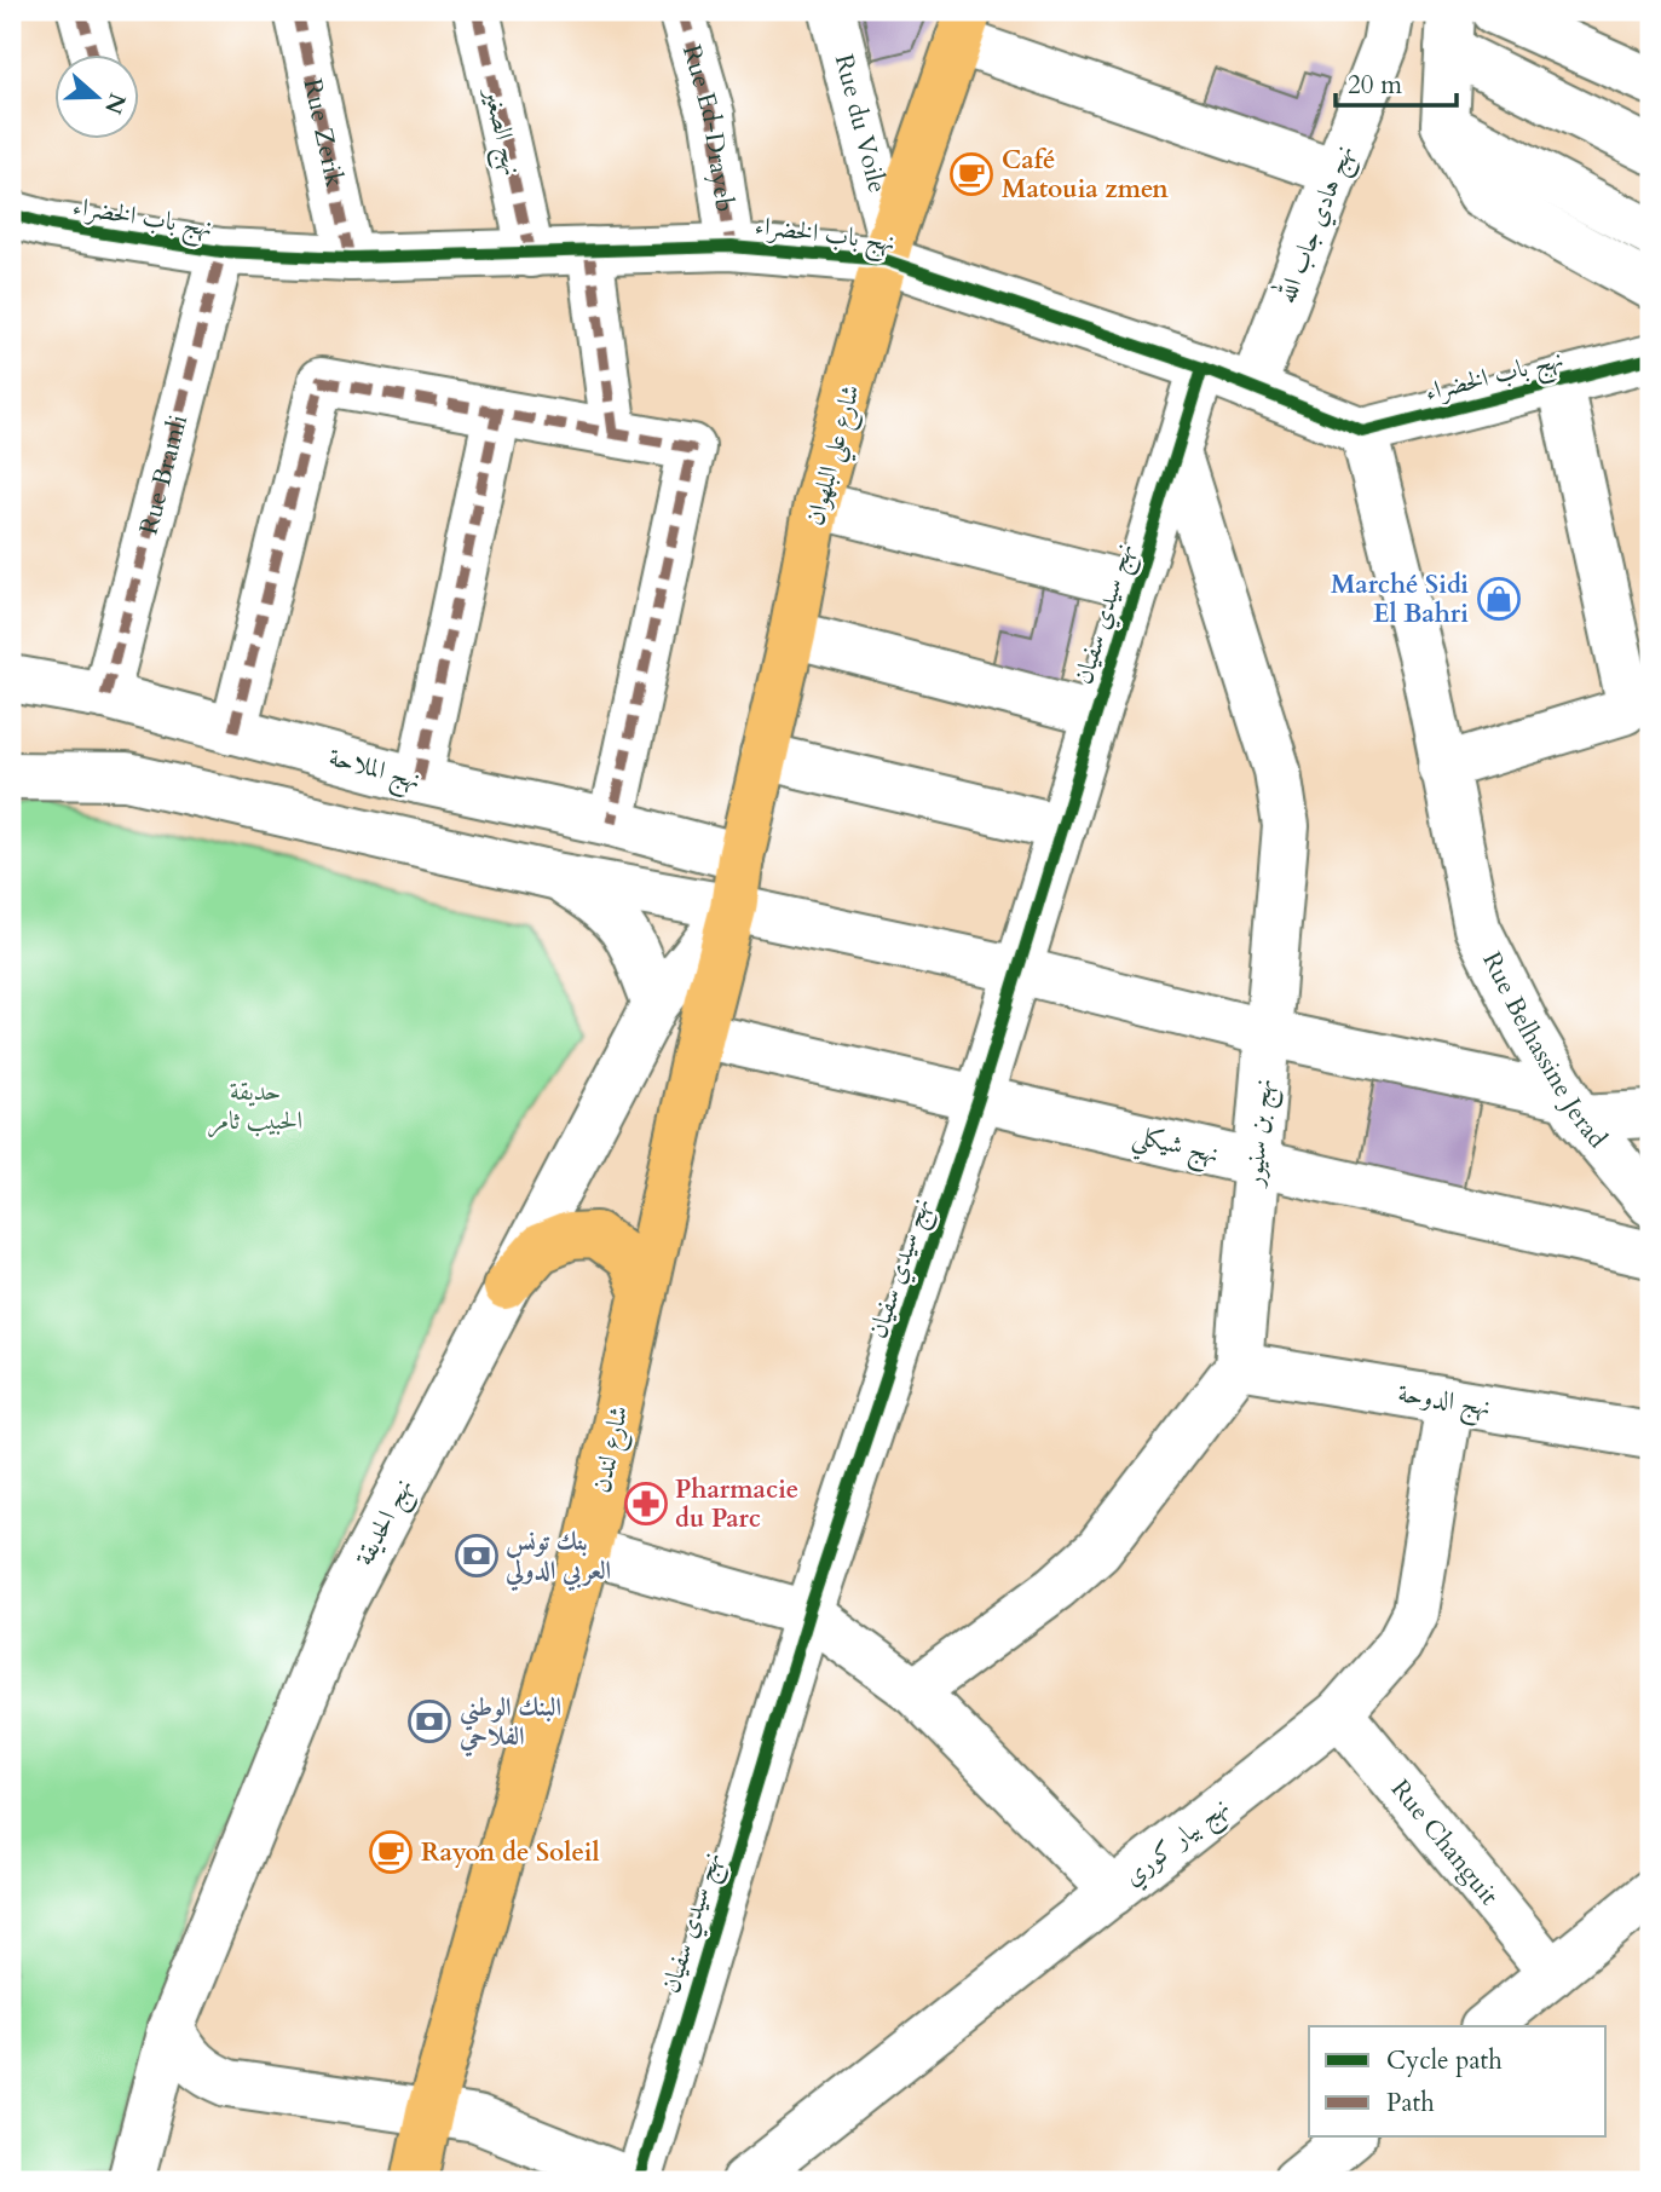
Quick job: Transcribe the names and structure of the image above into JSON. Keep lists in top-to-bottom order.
{
  "streets": {
    "main road": ["شارع علي البلهوان", "شارع لندن"],
    "street": [
      "Rue du Voile",
      "Rue Ed-Drayeb",
      "نهج الصغير",
      "Rue Zerik",
      "نهج باب الخضراء",
      "نهج هادي جاب الله",
      "Rue Bramli",
      "نهج سيدي سفيان",
      "نهج الملاحة",
      "Rue Belhassine Jerad",
      "نهج بن سنيور",
      "نهج شيكلي",
      "نهج الدوحة",
      "نهج الحديقة",
      "نهج بيار كوري",
      "Rue Changuit"
    ]
  },
  "crossings": [
    ["Rue du Voile", "نهج باب الخضراء"],
    ["Rue du Voile", "شارع علي البلهوان"],
    ["Rue Ed-Drayeb", "نهج باب الخضراء"],
    ["نهج الصغير", "نهج باب الخضراء"],
    ["Rue Zerik", "نهج باب الخضراء"],
    ["نهج باب الخضراء", "نهج هادي جاب الله"],
    ["نهج باب الخضراء", "شارع علي البلهوان"],
    ["نهج باب الخضراء", "Rue Bramli"],
    ["نهج باب الخضراء", "نهج سيدي سفيان"],
    ["نهج باب الخضراء", "Rue Belhassine Jerad"],
    ["شارع علي البلهوان", "نهج الملاحة"],
    ["شارع علي البلهوان", "شارع لندن"],
    ["شارع علي البلهوان", "نهج الحديقة"],
    ["Rue Bramli", "نهج الملاحة"],
    ["نهج سيدي سفيان", "نهج بن سنيور"],
    ["نهج سيدي سفيان", "نهج شيكلي"],
    ["نهج بن سنيور", "نهج شيكلي"],
    ["نهج بن سنيور", "نهج الدوحة"],
    ["نهج شيكلي", "شارع لندن"],
    ["نهج الدوحة", "نهج بيار كوري"],
    ["شارع لندن", "نهج الحديقة"],
    ["نهج بيار كوري", "Rue Changuit"]
  ],
  "parks": ["حديقة الحبيب ثامر"],
  "places": {
    "cafe": ["Café Matouia zmen", "Rayon de Soleil"],
    "shop": ["Marché Sidi El Bahri"],
    "pharmacy": ["Pharmacie du Parc"],
    "bank": ["بنك تونس العربي الدولي", "البنك الوطني الفلاحي"]
  },
  "legend": ["Cycle path", "Path"],
  "scale_bar": "20 m",
  "north": "right"
}
